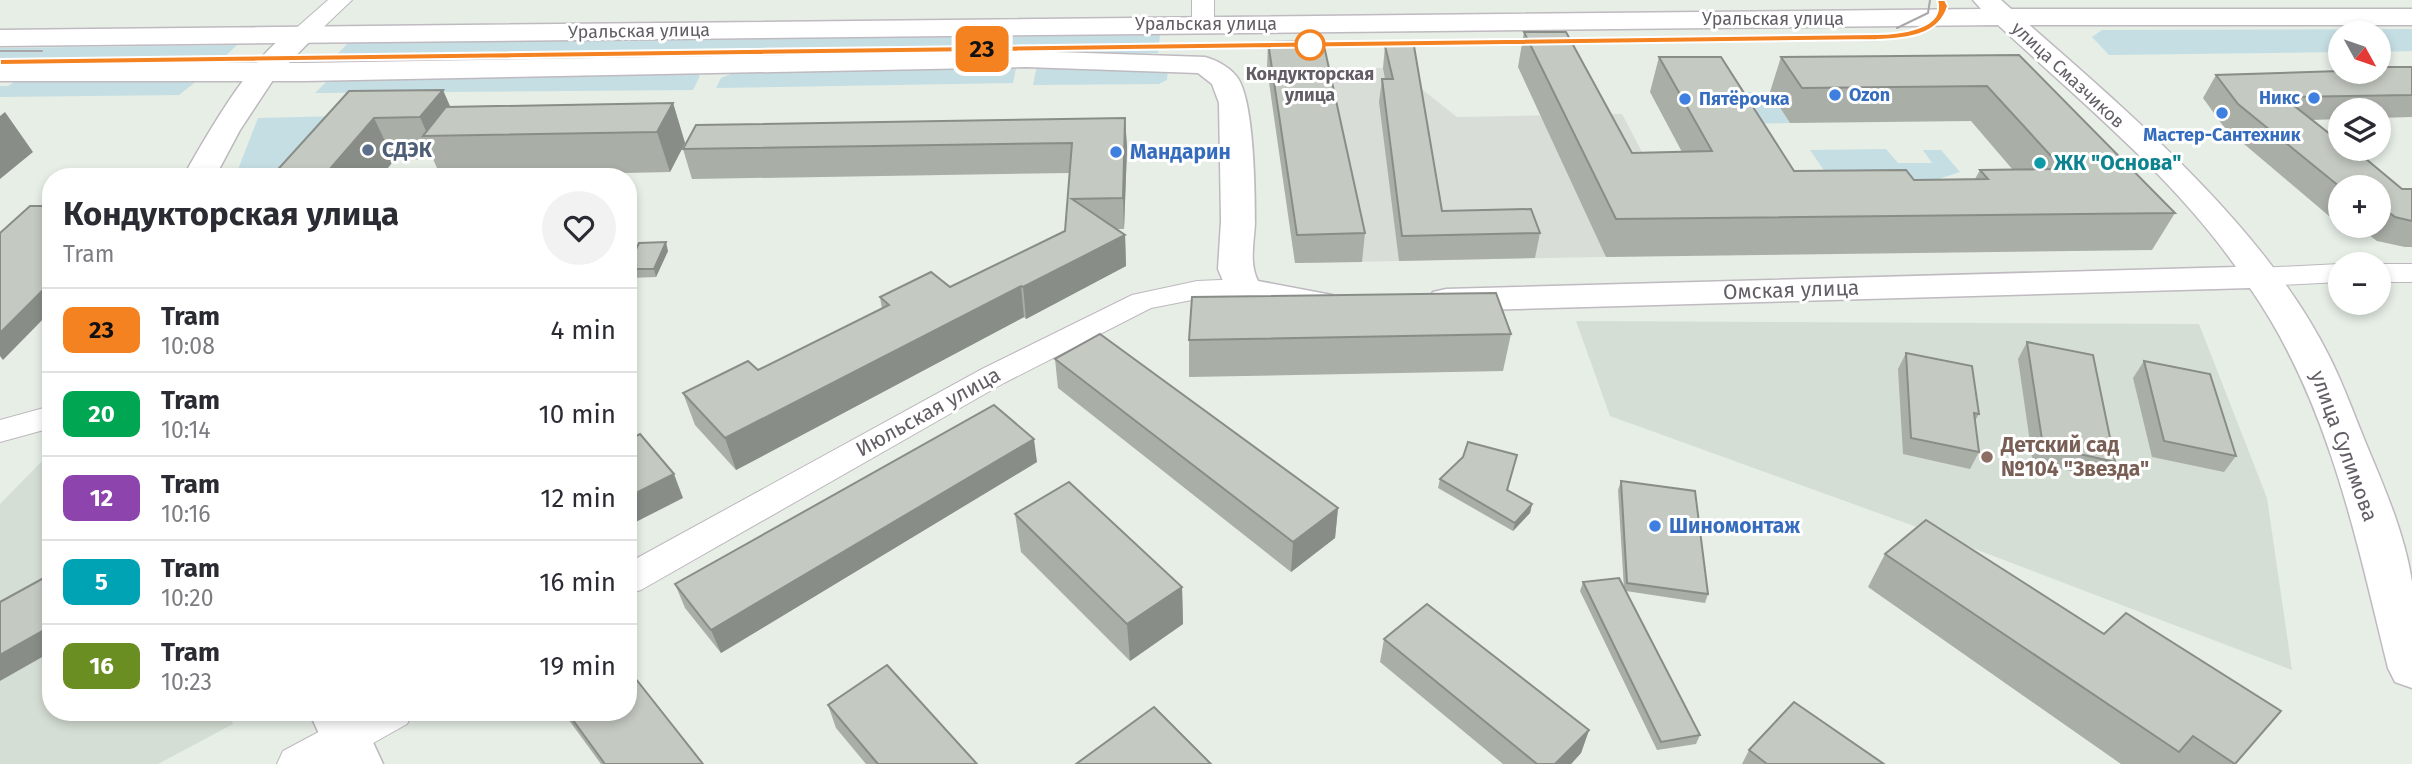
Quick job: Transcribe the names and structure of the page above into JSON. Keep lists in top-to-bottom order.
{
  "streets": {
    "main road": [
      "Уральская улица",
      "улица Смазчиков",
      "Омская улица",
      "улица Сулимова"
    ],
    "street": ["Июльская улица"]
  },
  "crossings": [
    ["Уральская улица", "улица Смазчиков"],
    ["Уральская улица", "Июльская улица"],
    ["улица Смазчиков", "Омская улица"],
    ["улица Смазчиков", "улица Сулимова"],
    ["Омская улица", "улица Сулимова"]
  ],
  "places": [
    "Кондукторская улица",
    "Ozon",
    "Никс",
    "Пятёрочка",
    "Мастер-Сантехник",
    "СДЭК",
    "Мандарин",
    "ЖК \"Основа\"",
    "Детский сад №104 \"Звезда\"",
    "Шиномонтаж"
  ],
  "lines": ["tram line 23"],
  "north": "bottom right",
  "page": {
    "on_map": "23",
    "map_buttons": ["+", "−"],
    "heading": ["Кондукторская улица", "Tram"],
    "list": [
      {
        "mark": "23",
        "name": "Tram",
        "note": "10:08",
        "value": "4 min"
      },
      {
        "mark": "20",
        "name": "Tram",
        "note": "10:14",
        "value": "10 min"
      },
      {
        "mark": "12",
        "name": "Tram",
        "note": "10:16",
        "value": "12 min"
      },
      {
        "mark": "5",
        "name": "Tram",
        "note": "10:20",
        "value": "16 min"
      },
      {
        "mark": "16",
        "name": "Tram",
        "note": "10:23",
        "value": "19 min"
      }
    ]
  }
}
